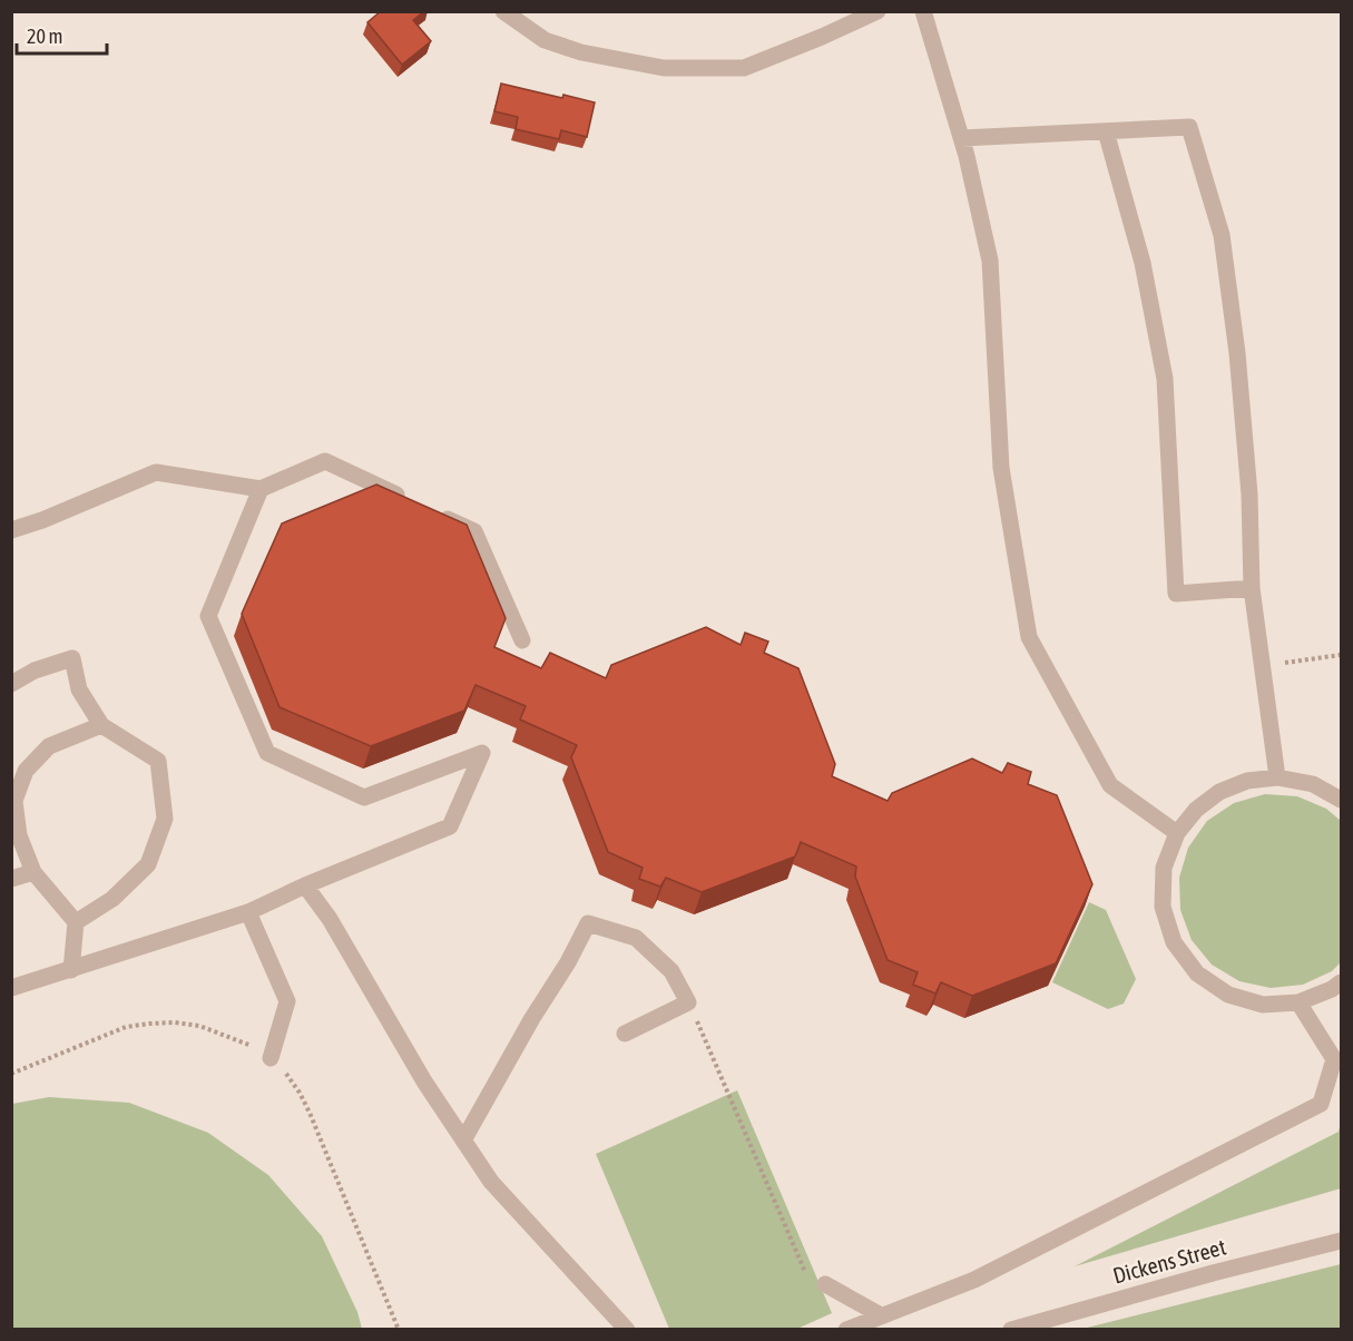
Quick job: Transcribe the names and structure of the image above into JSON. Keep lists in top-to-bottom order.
{
  "streets": {
    "street": ["Dickens Street"]
  },
  "scale_bar": "20 m"
}
